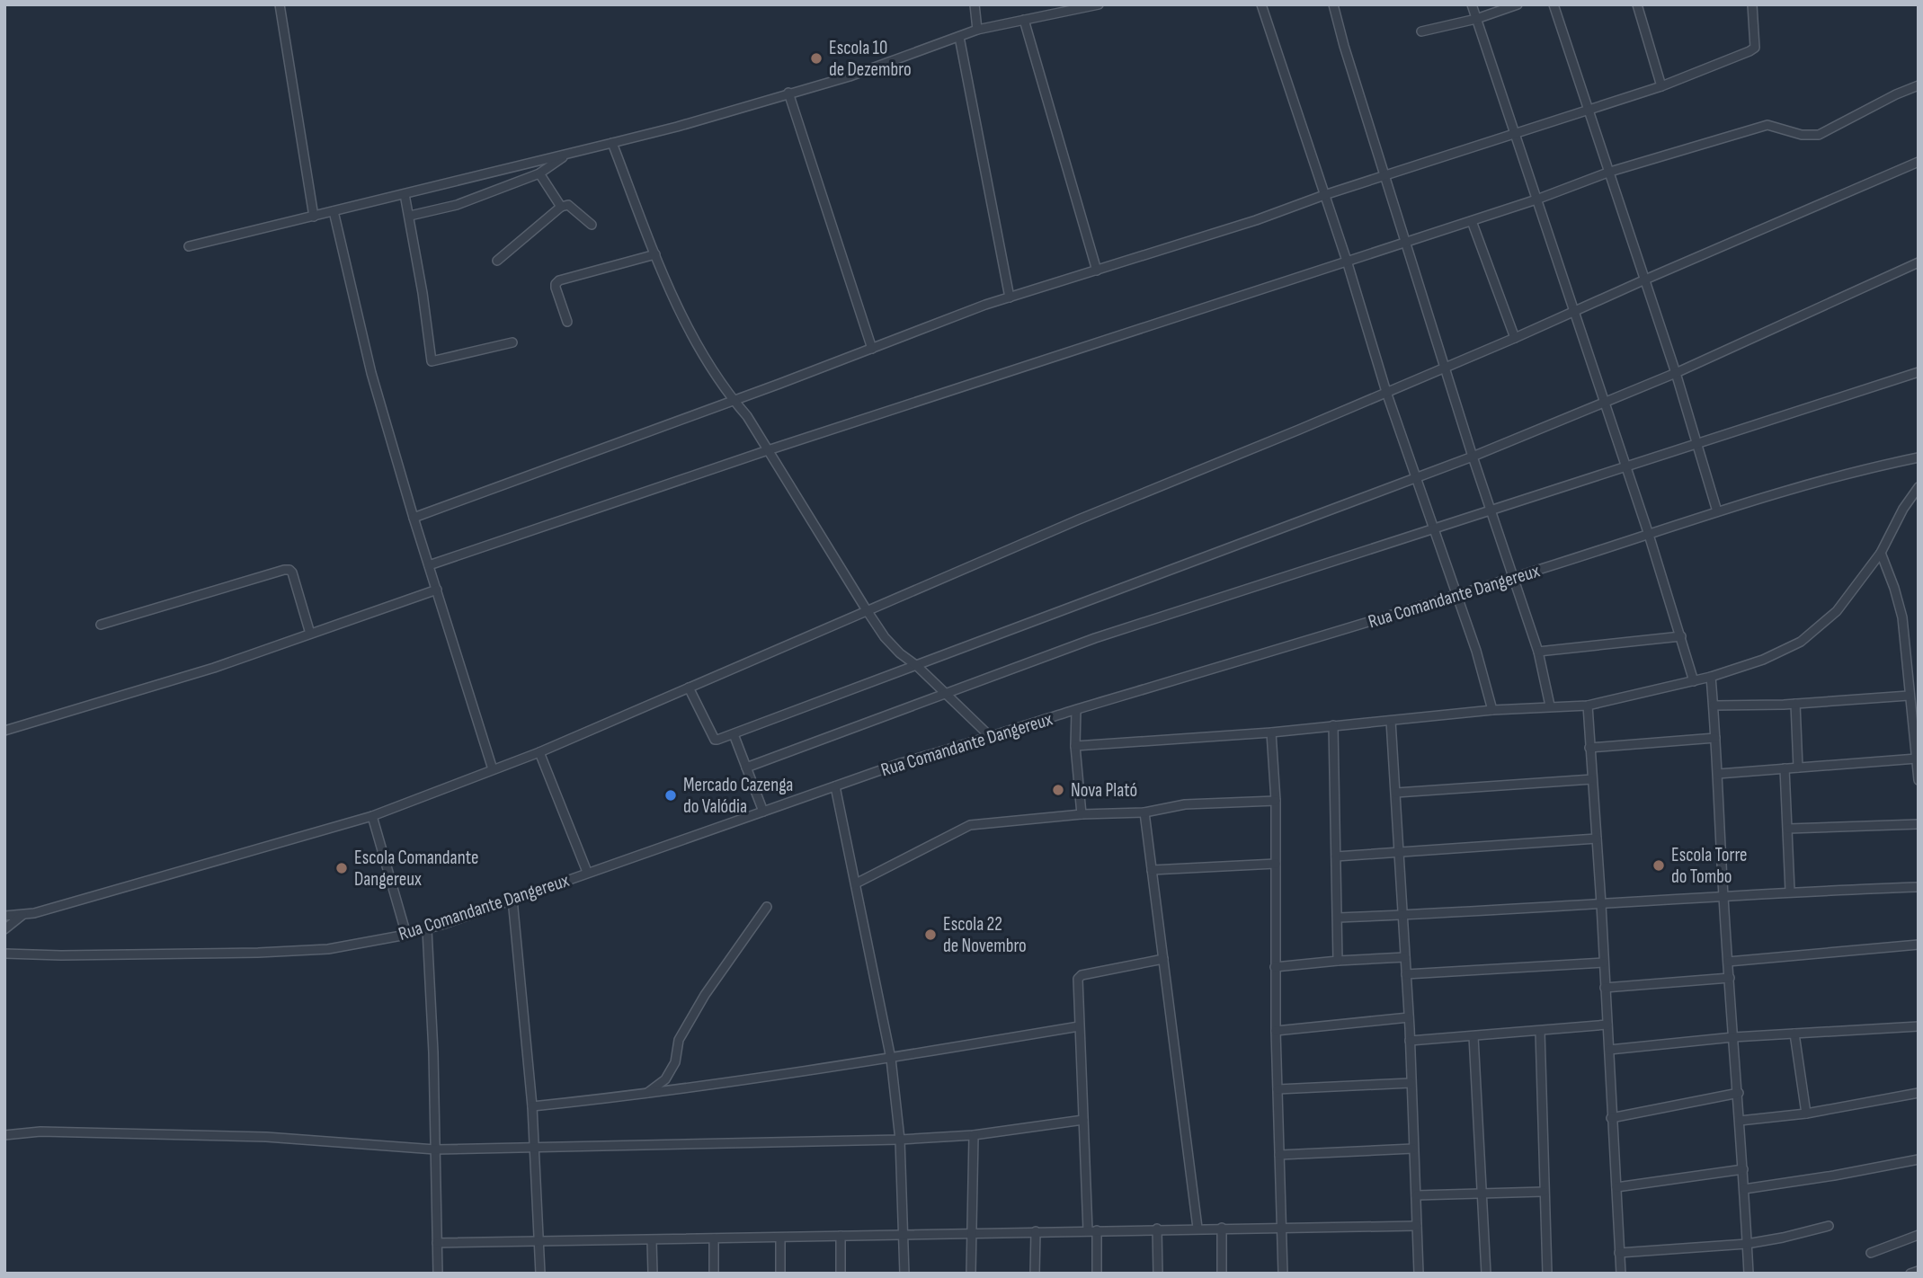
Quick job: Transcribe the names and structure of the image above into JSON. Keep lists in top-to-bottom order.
{
  "streets": {
    "street": ["Rua Comandante Dangereux"]
  },
  "places": [
    "Escola 10 de Dezembro",
    "Nova Plató",
    "Mercado Cazenga do Valódia",
    "Escola Torre do Tombo",
    "Escola Comandante Dangereux",
    "Escola 22 de Novembro"
  ]
}
